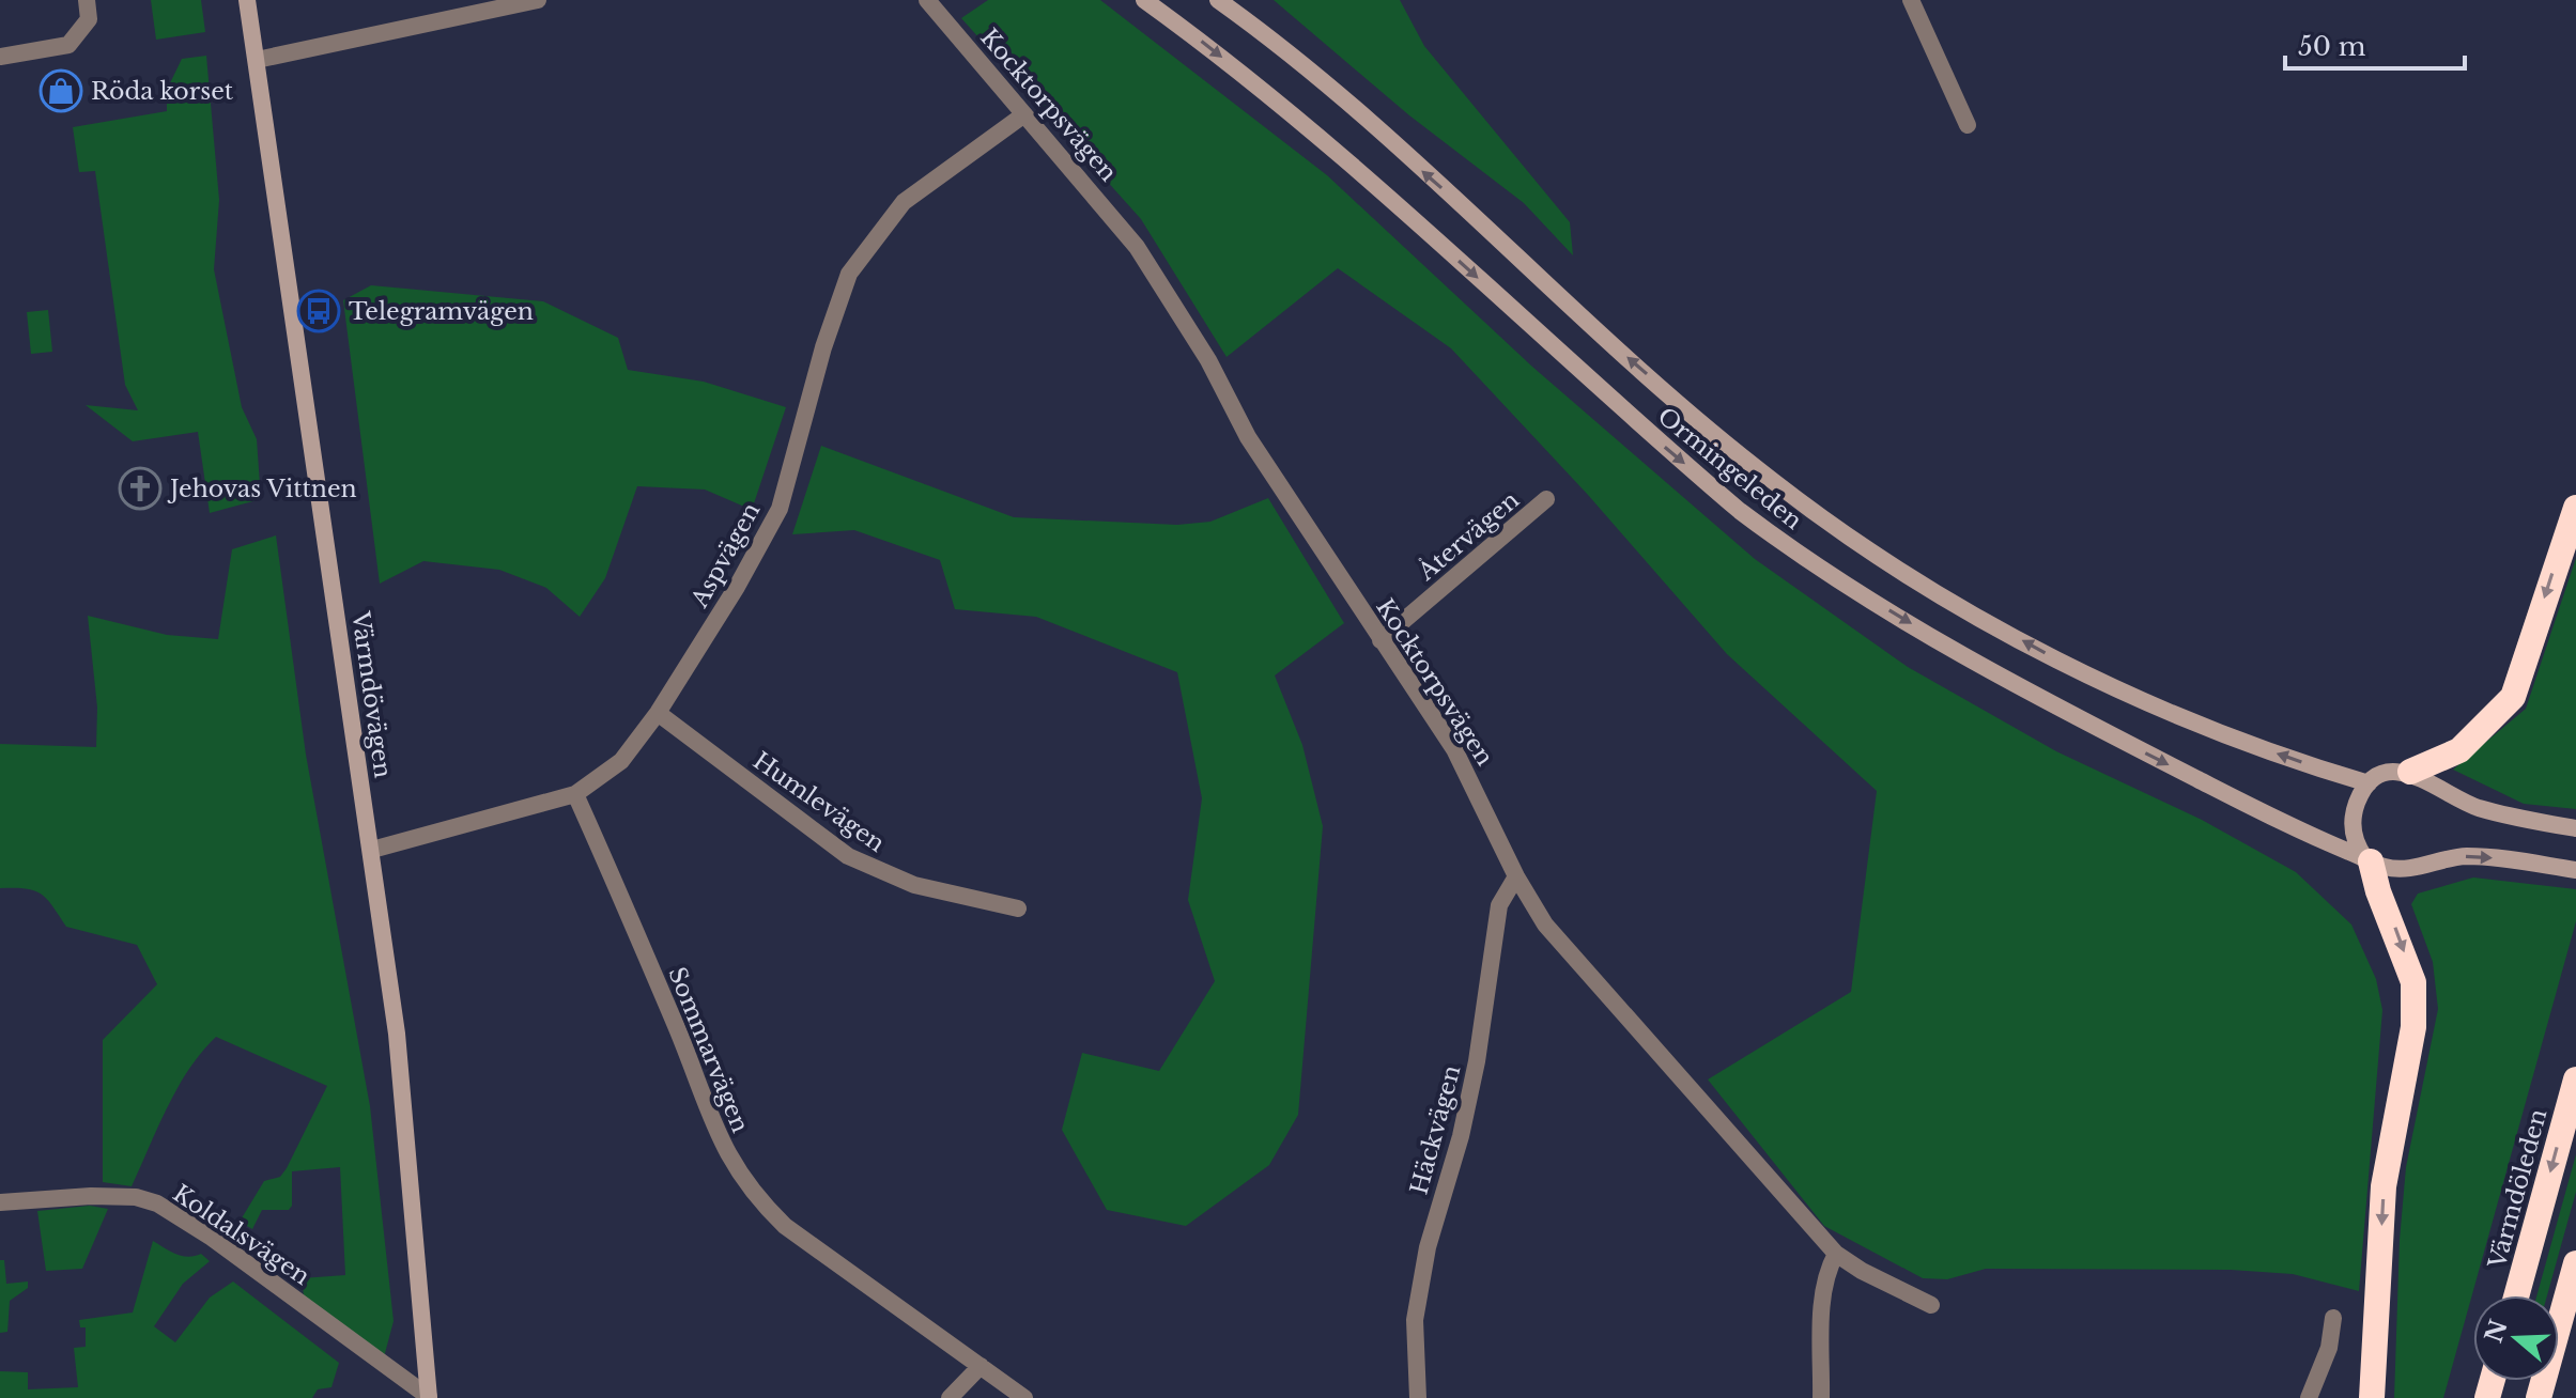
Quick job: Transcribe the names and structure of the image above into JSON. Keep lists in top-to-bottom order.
{
  "streets": {
    "highway": ["Värmdöleden"],
    "main road": ["Ormingeleden", "Värmdövägen"],
    "street": [
      "Kocktorpsvägen",
      "Återvägen",
      "Aspvägen",
      "Humlevägen",
      "Sommarvägen",
      "Häckvägen",
      "Koldalsvägen"
    ]
  },
  "crossings": [
    ["Kocktorpsvägen", "Återvägen"],
    ["Kocktorpsvägen", "Aspvägen"],
    ["Kocktorpsvägen", "Häckvägen"],
    ["Aspvägen", "Värmdövägen"],
    ["Aspvägen", "Humlevägen"],
    ["Aspvägen", "Sommarvägen"],
    ["Värmdövägen", "Koldalsvägen"]
  ],
  "places": {
    "shop": ["Röda korset"],
    "bus stop": ["Telegramvägen"],
    "church": ["Jehovas Vittnen"]
  },
  "scale_bar": "50 m",
  "north": "left"
}
